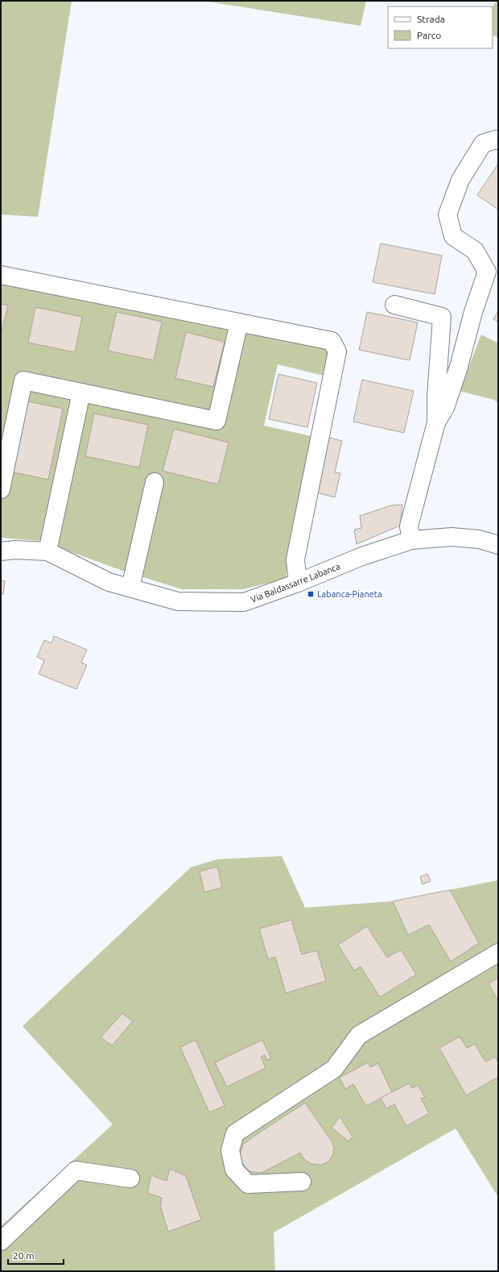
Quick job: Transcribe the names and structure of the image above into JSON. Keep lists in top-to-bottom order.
{
  "streets": {
    "street": ["Via Baldassarre Labanca"]
  },
  "places": {
    "transit": ["Labanca-Pianeta"]
  },
  "legend": ["Strada", "Parco"],
  "scale_bar": "20 m"
}
